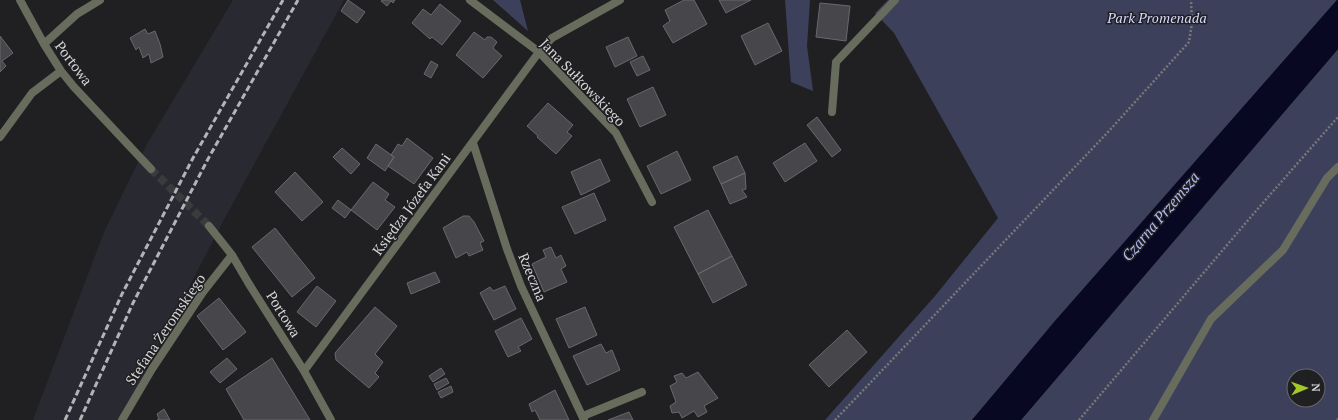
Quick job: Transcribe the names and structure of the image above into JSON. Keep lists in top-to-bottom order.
{
  "streets": {
    "street": [
      "Portowa",
      "Jana Sułkowskiego",
      "Księdza Józefa Kani",
      "Rzeczna",
      "Stefana Żeromskiego"
    ]
  },
  "crossings": [
    ["Portowa", "Księdza Józefa Kani"],
    ["Portowa", "Stefana Żeromskiego"],
    ["Jana Sułkowskiego", "Księdza Józefa Kani"],
    ["Księdza Józefa Kani", "Rzeczna"]
  ],
  "water": ["Czarna Przemsza"],
  "parks": ["Park Promenada"],
  "north": "right"
}
